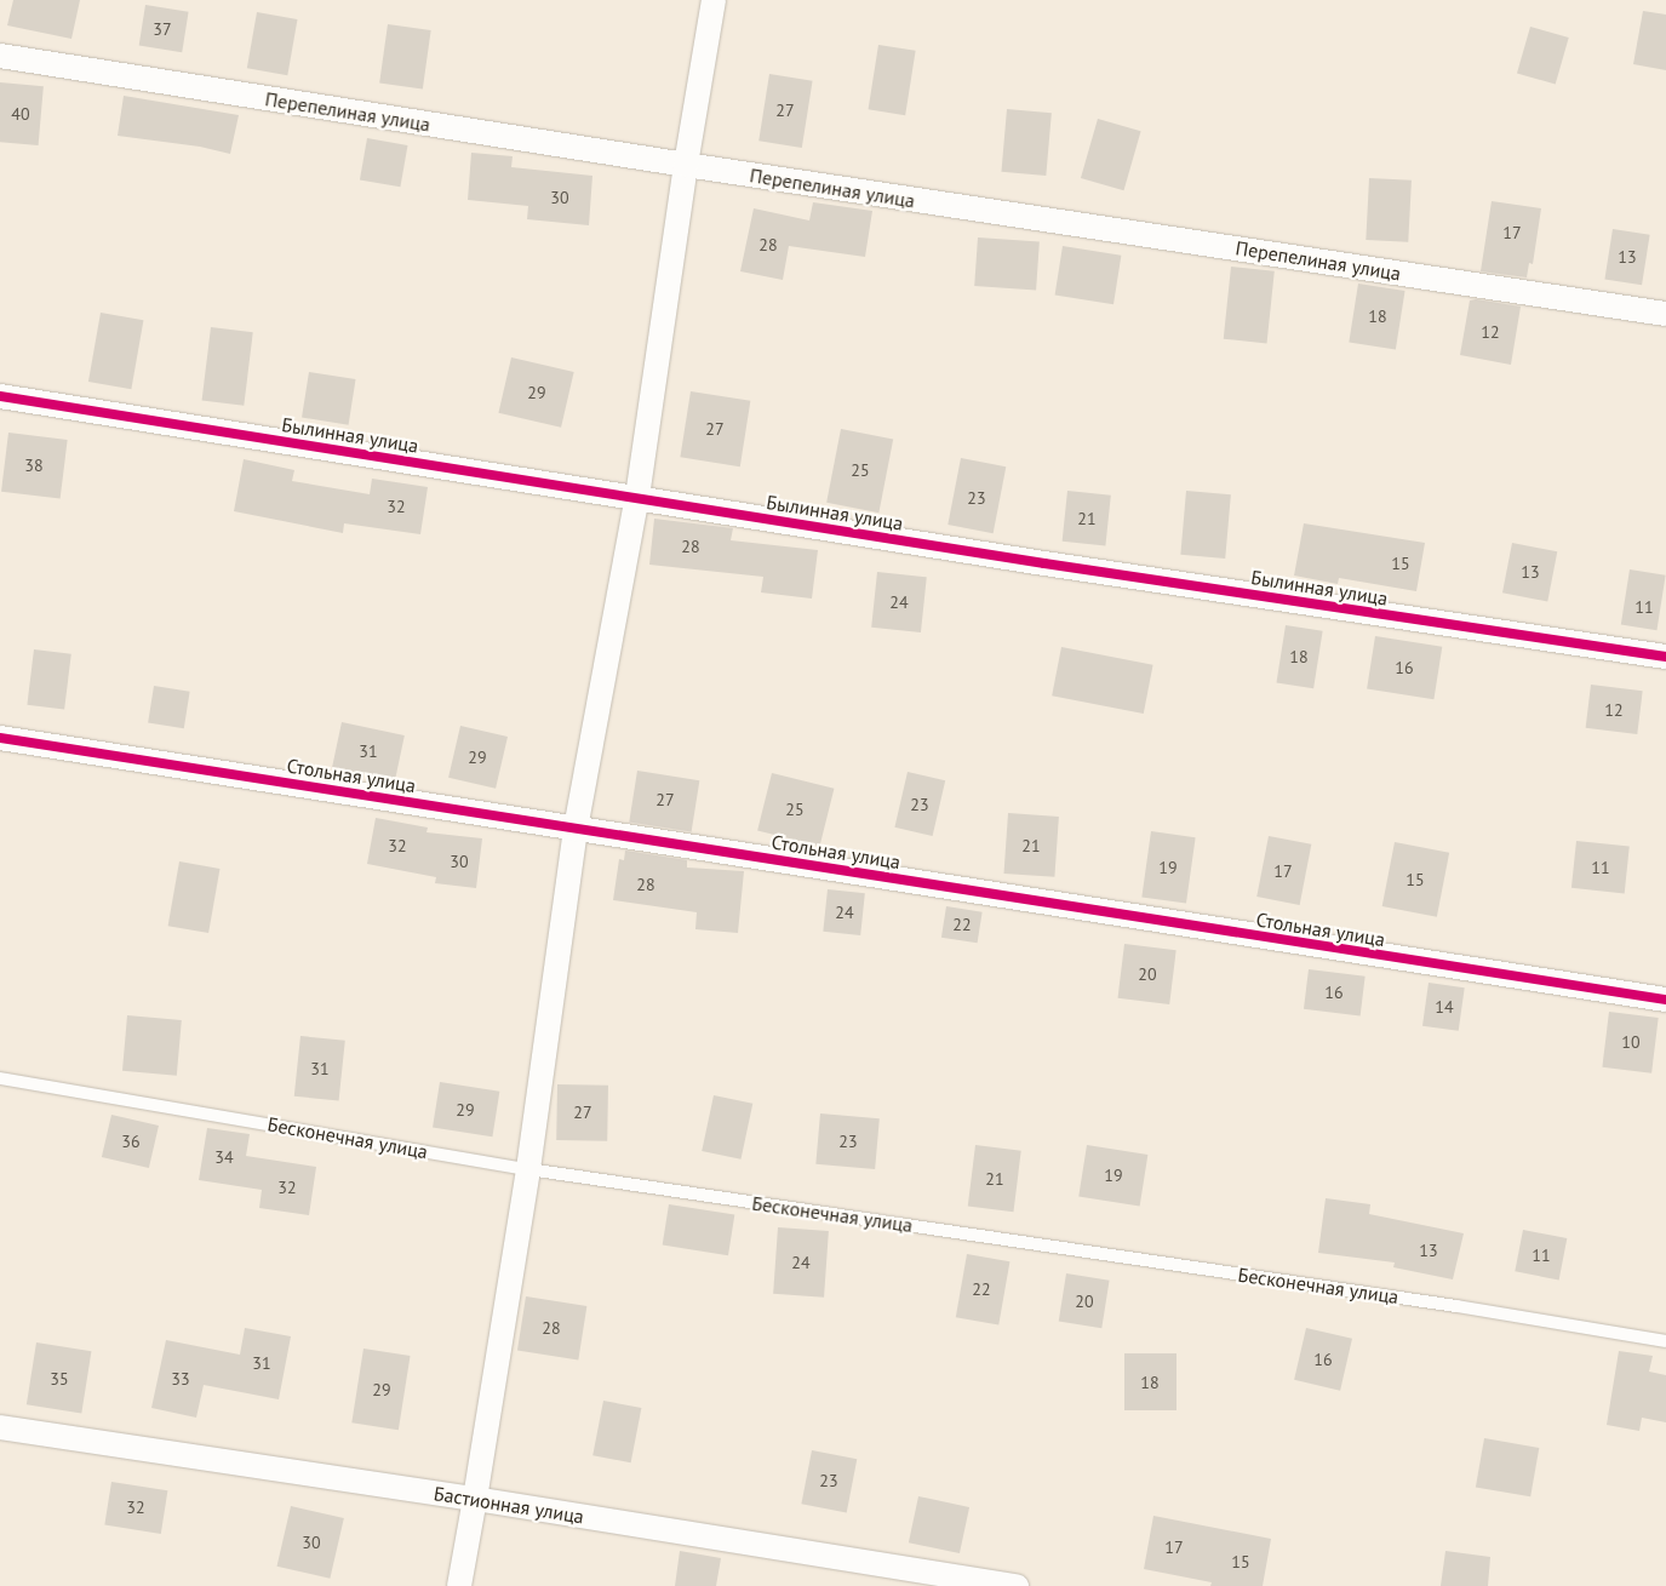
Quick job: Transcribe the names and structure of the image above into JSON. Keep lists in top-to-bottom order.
{
  "streets": {
    "street": [
      "Перепелиная улица",
      "Былинная улица",
      "Стольная улица",
      "Бастионная улица"
    ],
    "lane": ["Бесконечная улица"]
  },
  "house_numbers": [
    "37",
    "27",
    "40",
    "30",
    "17",
    "28",
    "13",
    "18",
    "12",
    "29",
    "27",
    "38",
    "25",
    "23",
    "32",
    "21",
    "28",
    "15",
    "13",
    "24",
    "11",
    "18",
    "16",
    "12",
    "31",
    "29",
    "27",
    "23",
    "25",
    "32",
    "21",
    "30",
    "19",
    "11",
    "17",
    "15",
    "28",
    "24",
    "22",
    "20",
    "16",
    "14",
    "10",
    "31",
    "29",
    "27",
    "36",
    "23",
    "34",
    "19",
    "21",
    "32",
    "13",
    "11",
    "24",
    "22",
    "20",
    "28",
    "16",
    "31",
    "35",
    "33",
    "18",
    "29",
    "23",
    "32",
    "30",
    "17",
    "15"
  ]
}
